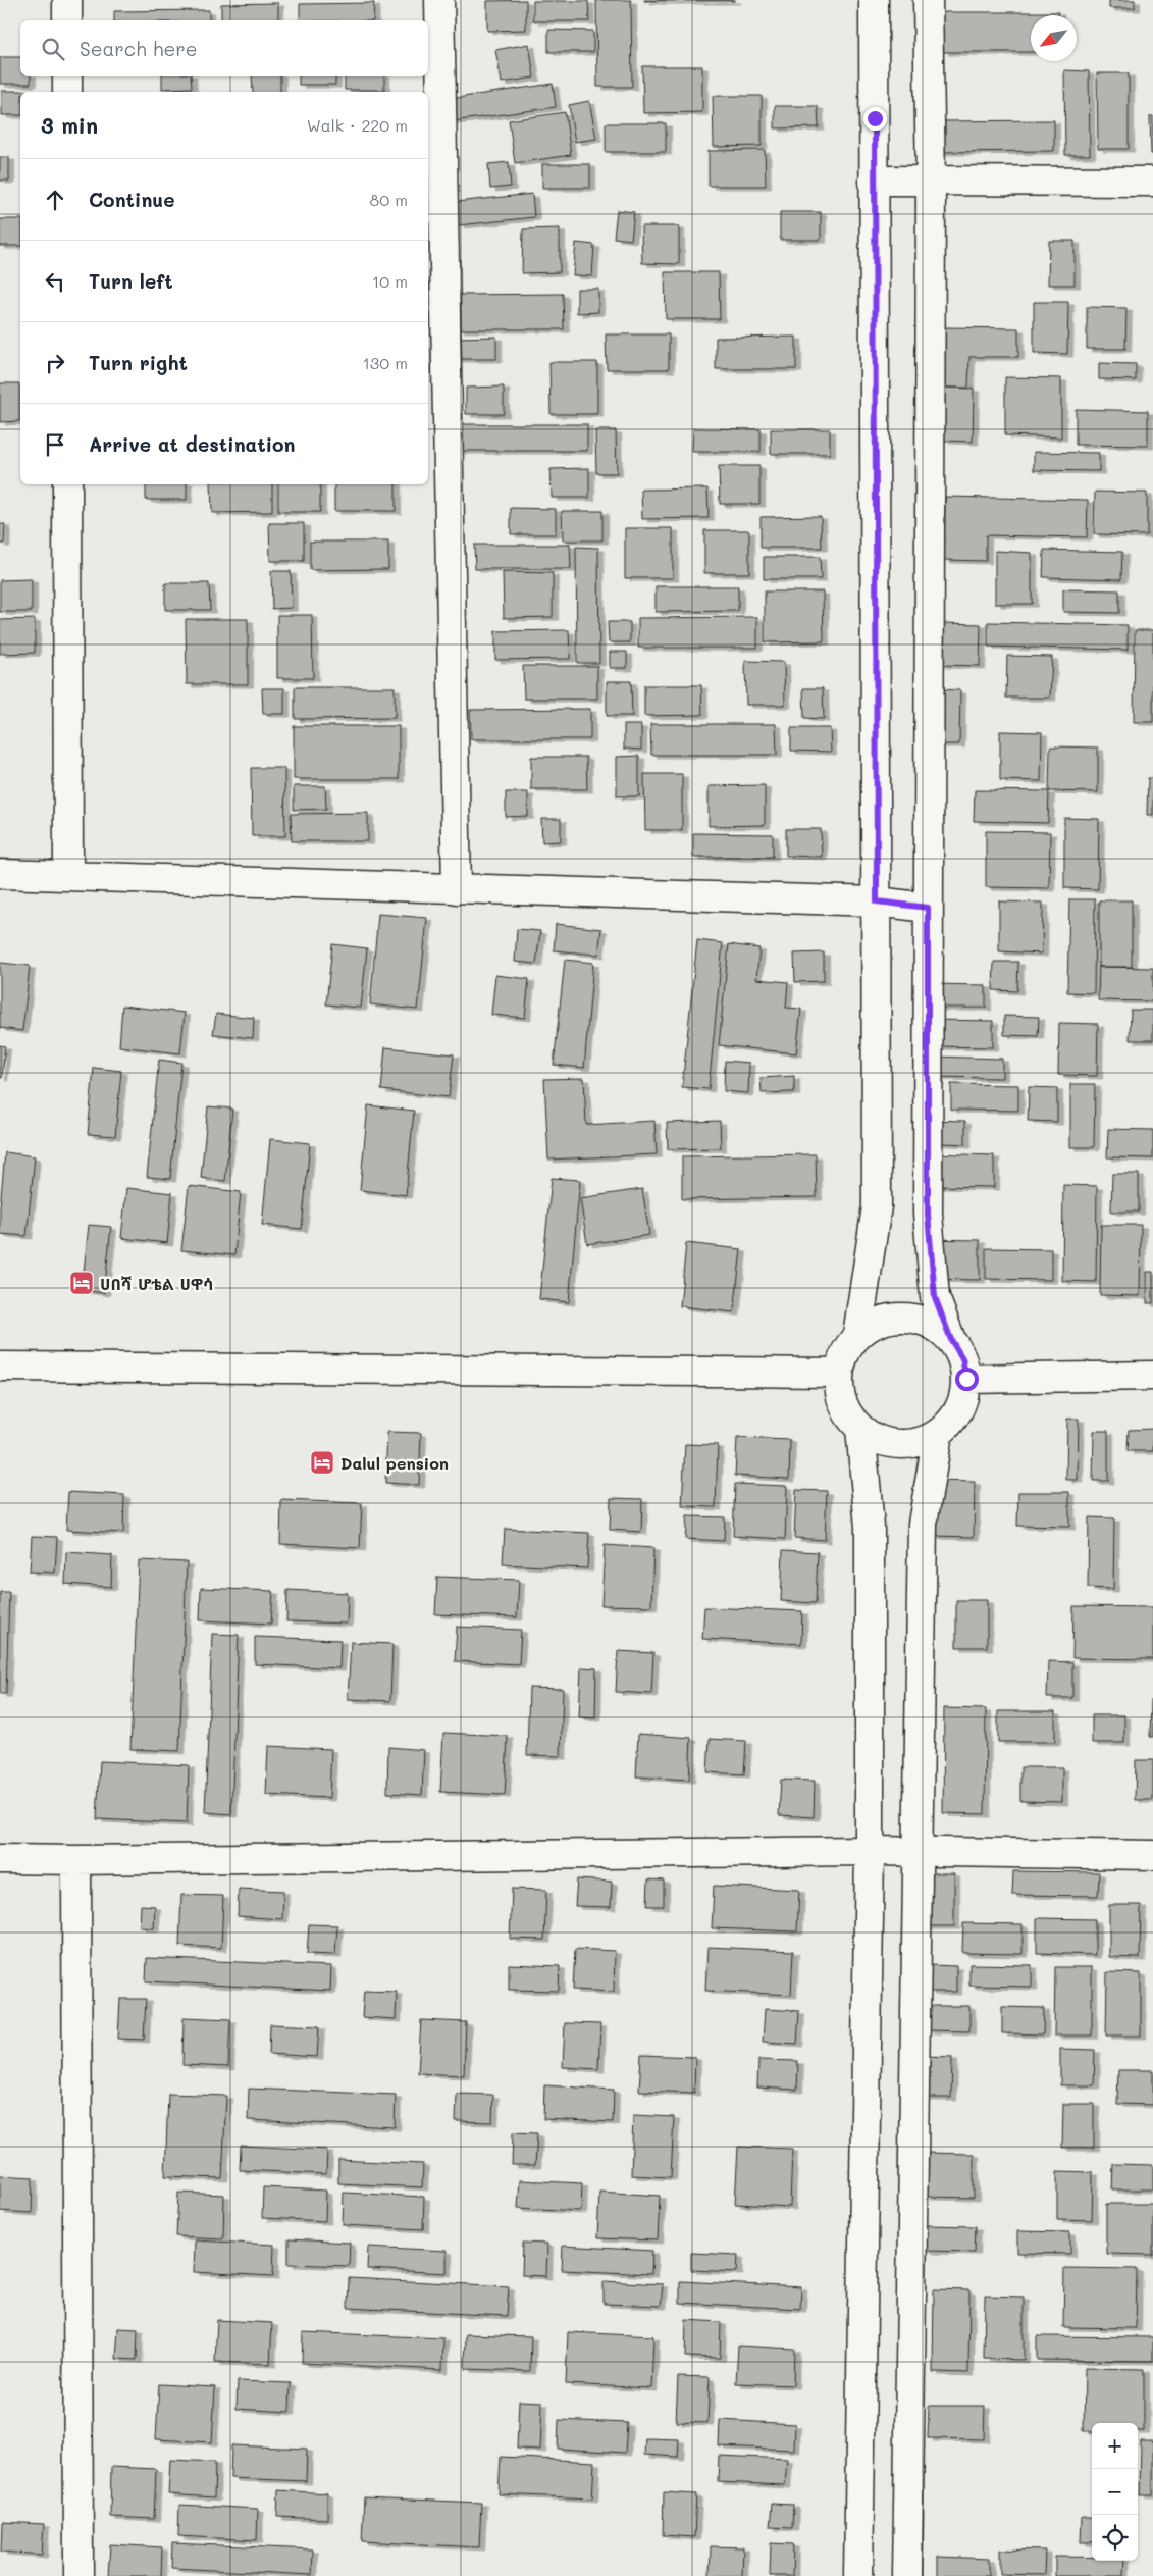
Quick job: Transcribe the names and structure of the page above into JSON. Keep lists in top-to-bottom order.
{
  "places": {
    "hotel": ["ሀበሻ ሆቴል ሀዋሳ", "Dalul pension"]
  },
  "north": "bottom left",
  "page": {
    "search": "Search here",
    "heading": ["3 min", "Walk · 220 m"],
    "list": [
      ["Continue", "80 m"],
      ["Turn left", "10 m"],
      ["Turn right", "130 m"],
      "Arrive at destination"
    ],
    "map_buttons": ["+", "−"]
  }
}
